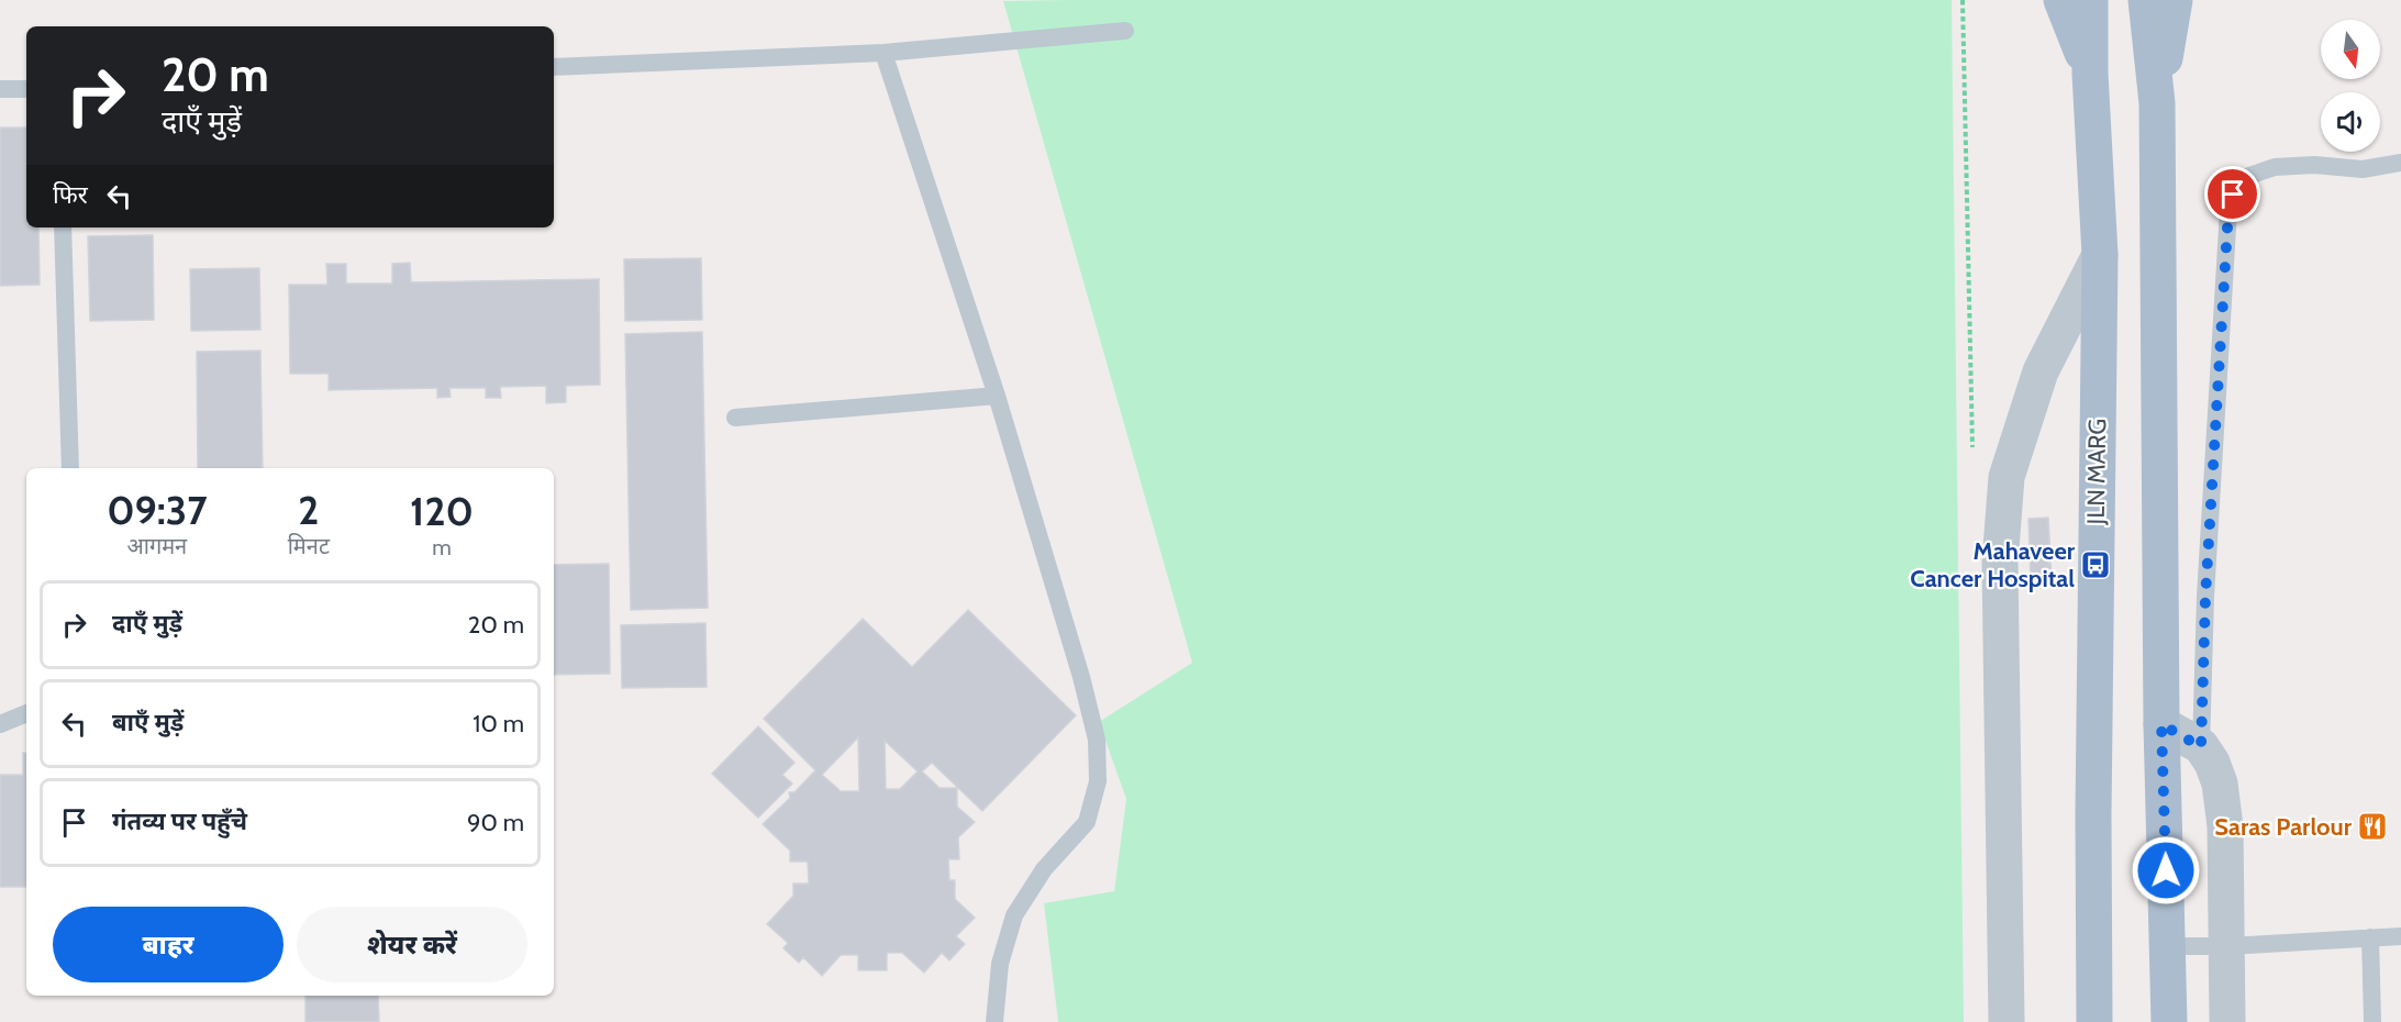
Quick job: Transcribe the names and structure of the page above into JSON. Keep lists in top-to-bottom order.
{
  "streets": {
    "main road": ["JLN MARG"]
  },
  "places": {
    "bus stop": ["Mahaveer Cancer Hospital"],
    "restaurant": ["Saras Parlour"]
  },
  "north": "bottom",
  "page": {
    "turn": ["20 m", "दाएँ मुड़ें"],
    "then": "फिर",
    "eta": [
      "09:37",
      "आगमन",
      "2",
      "मिनट",
      "120",
      "m"
    ],
    "list": [
      {
        "name": "दाएँ मुड़ें",
        "value": "20 m"
      },
      {
        "name": "बाएँ मुड़ें",
        "value": "10 m"
      },
      {
        "name": "गंतव्य पर पहुँचे",
        "value": "90 m"
      }
    ],
    "buttons": ["बाहर", "शेयर करें"]
  }
}
